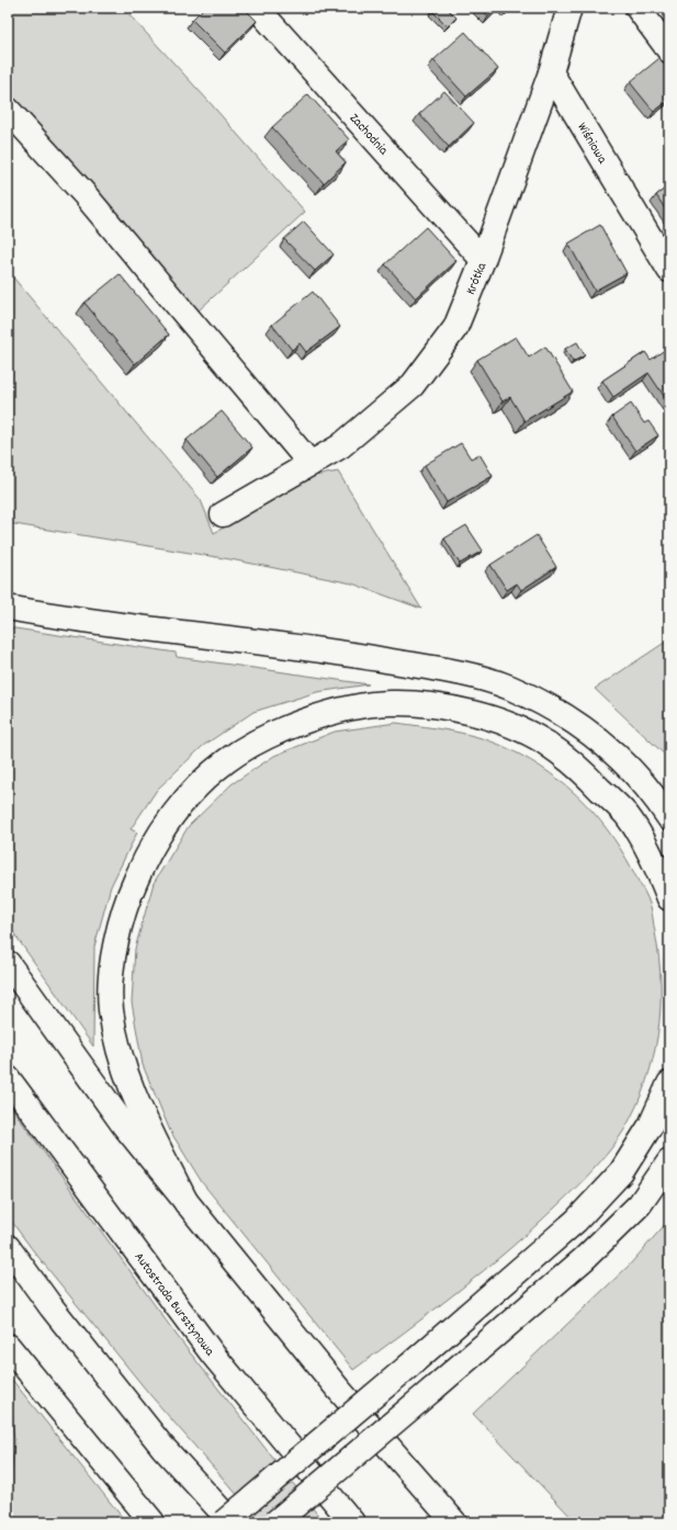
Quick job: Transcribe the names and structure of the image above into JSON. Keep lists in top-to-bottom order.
{
  "streets": {
    "main road": [
      "Zachodnia",
      "Wiśniowa",
      "Krótka",
      "Autostrada Bursztynowa"
    ]
  },
  "crossings": [
    ["Zachodnia", "Krótka"],
    ["Wiśniowa", "Krótka"]
  ]
}
